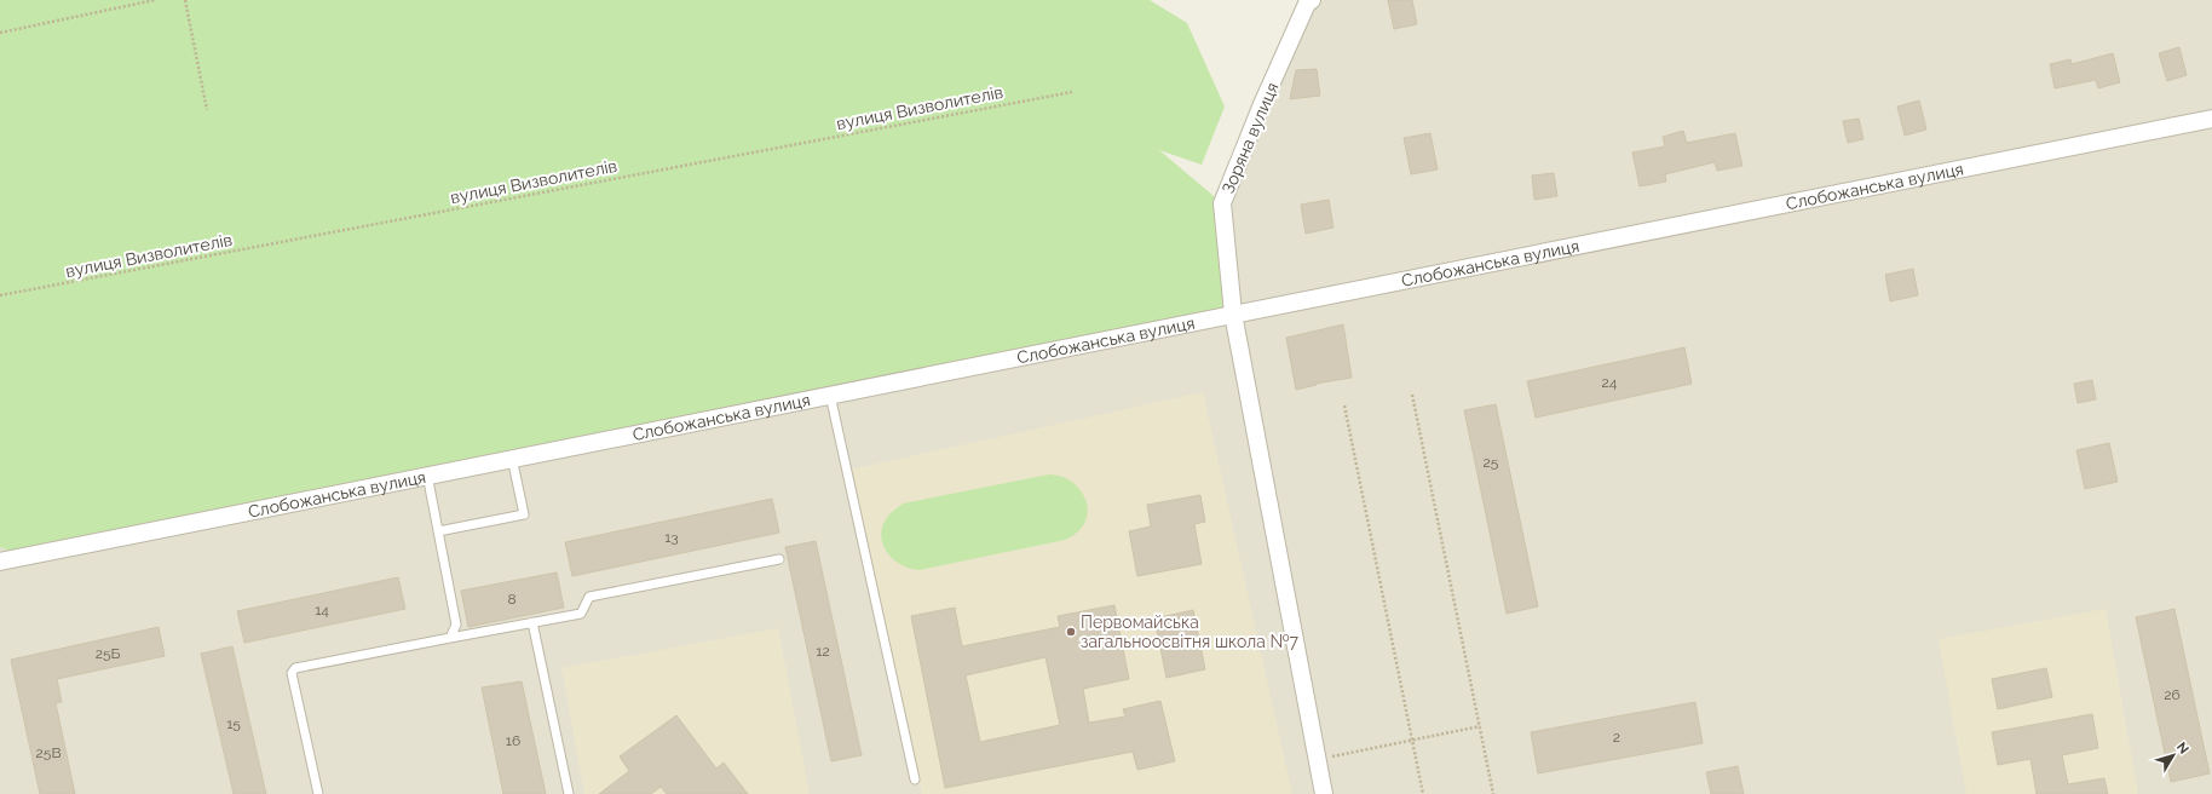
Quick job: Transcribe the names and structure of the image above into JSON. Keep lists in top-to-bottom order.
{
  "streets": {
    "street": ["Зоряна вулиця", "Слобожанська вулиця"],
    "path": ["вулиця Визволителів"]
  },
  "crossings": [
    ["Зоряна вулиця", "Слобожанська вулиця"]
  ],
  "places": ["Первомайська загальноосвітня школа №7"],
  "house_numbers": [
    "24",
    "25",
    "13",
    "8",
    "14",
    "12",
    "25Б",
    "26",
    "15",
    "2",
    "16",
    "25В"
  ],
  "north": "top right"
}
